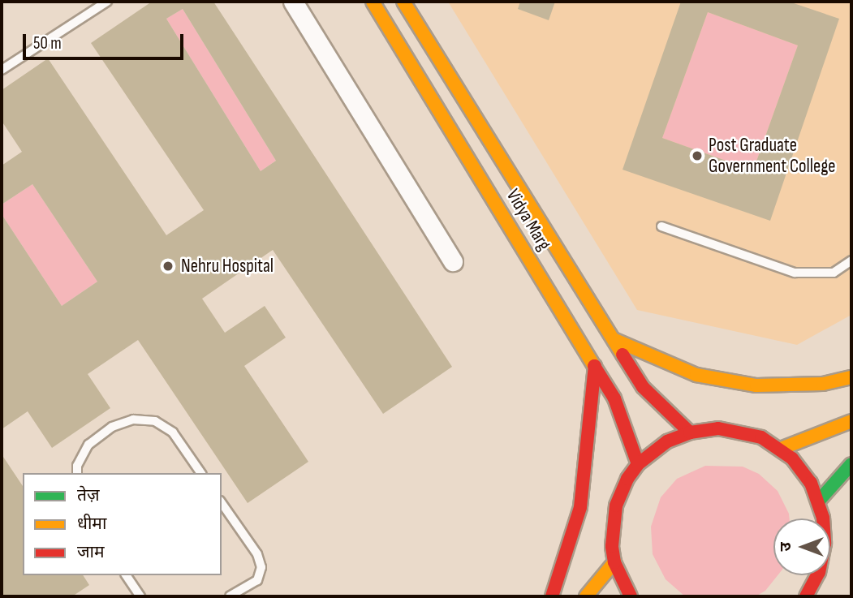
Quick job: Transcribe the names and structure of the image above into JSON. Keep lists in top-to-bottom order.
{
  "streets": {
    "main road": ["Vidya Marg"]
  },
  "places": ["Post Graduate Government College", "Nehru Hospital"],
  "legend": ["तेज़", "धीमा", "जाम"],
  "scale_bar": "50 m",
  "north": "left"
}
